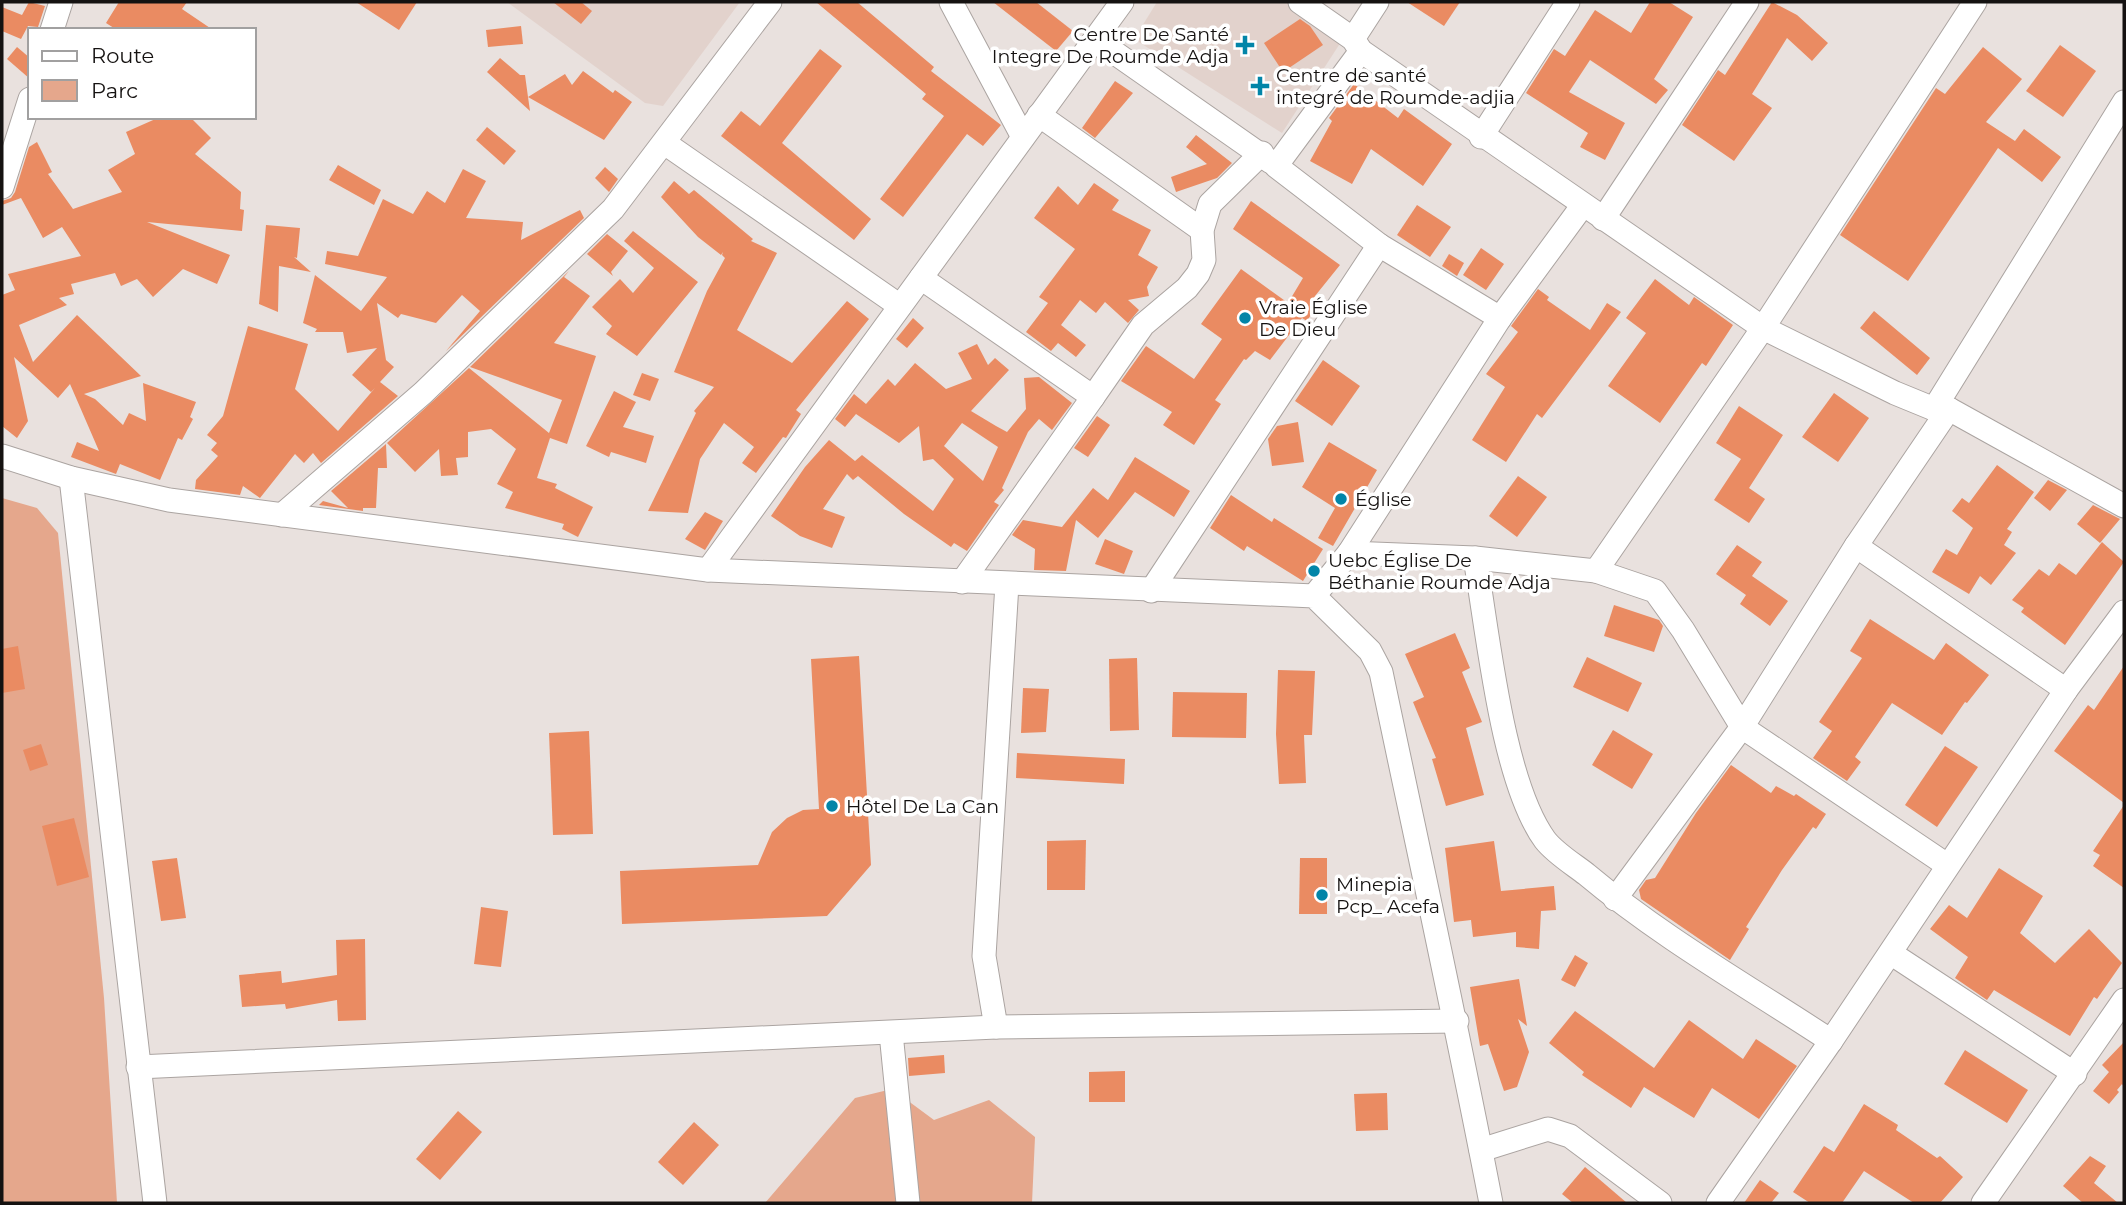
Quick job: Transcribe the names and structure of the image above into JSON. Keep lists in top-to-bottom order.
{
  "places": {
    "health": ["Centre De Santé Integre De Roumde Adja", "Centre de santé integré de Roumde-adjia"],
    "other": [
      "Vraie Église De Dieu",
      "Église",
      "Uebc Église De Béthanie Roumde Adja",
      "Hôtel De La Can",
      "Minepia Pcp_ Acefa"
    ]
  },
  "legend": ["Route", "Parc"]
}
